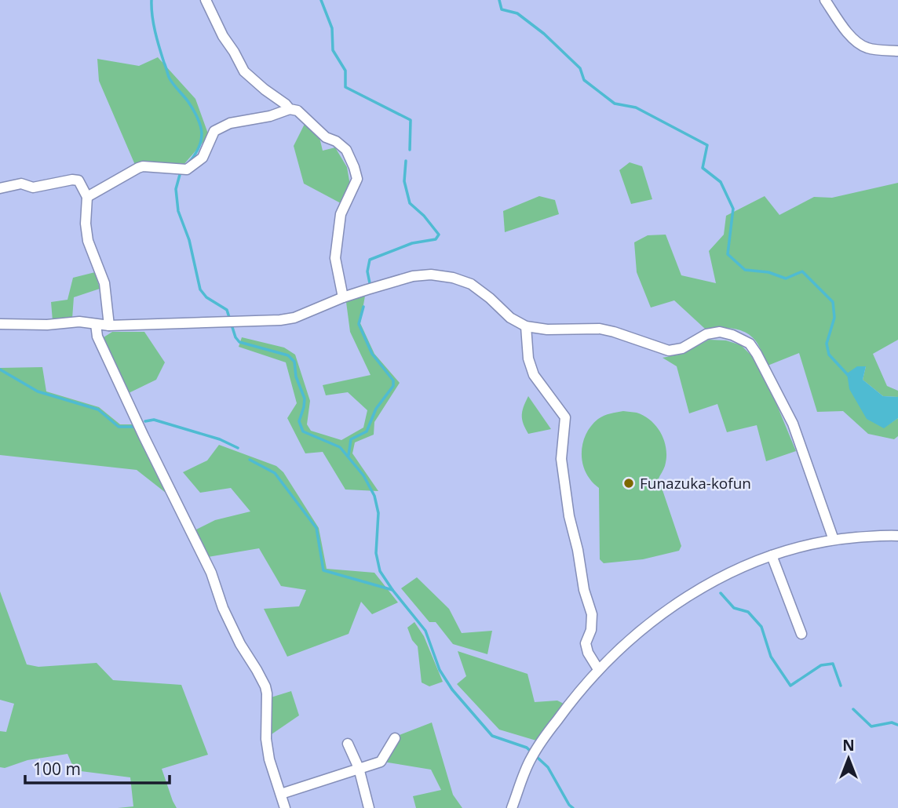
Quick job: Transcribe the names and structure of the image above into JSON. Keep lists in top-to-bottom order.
{
  "places": ["Funazuka-kofun"],
  "scale_bar": "100 m",
  "north": "top"
}
